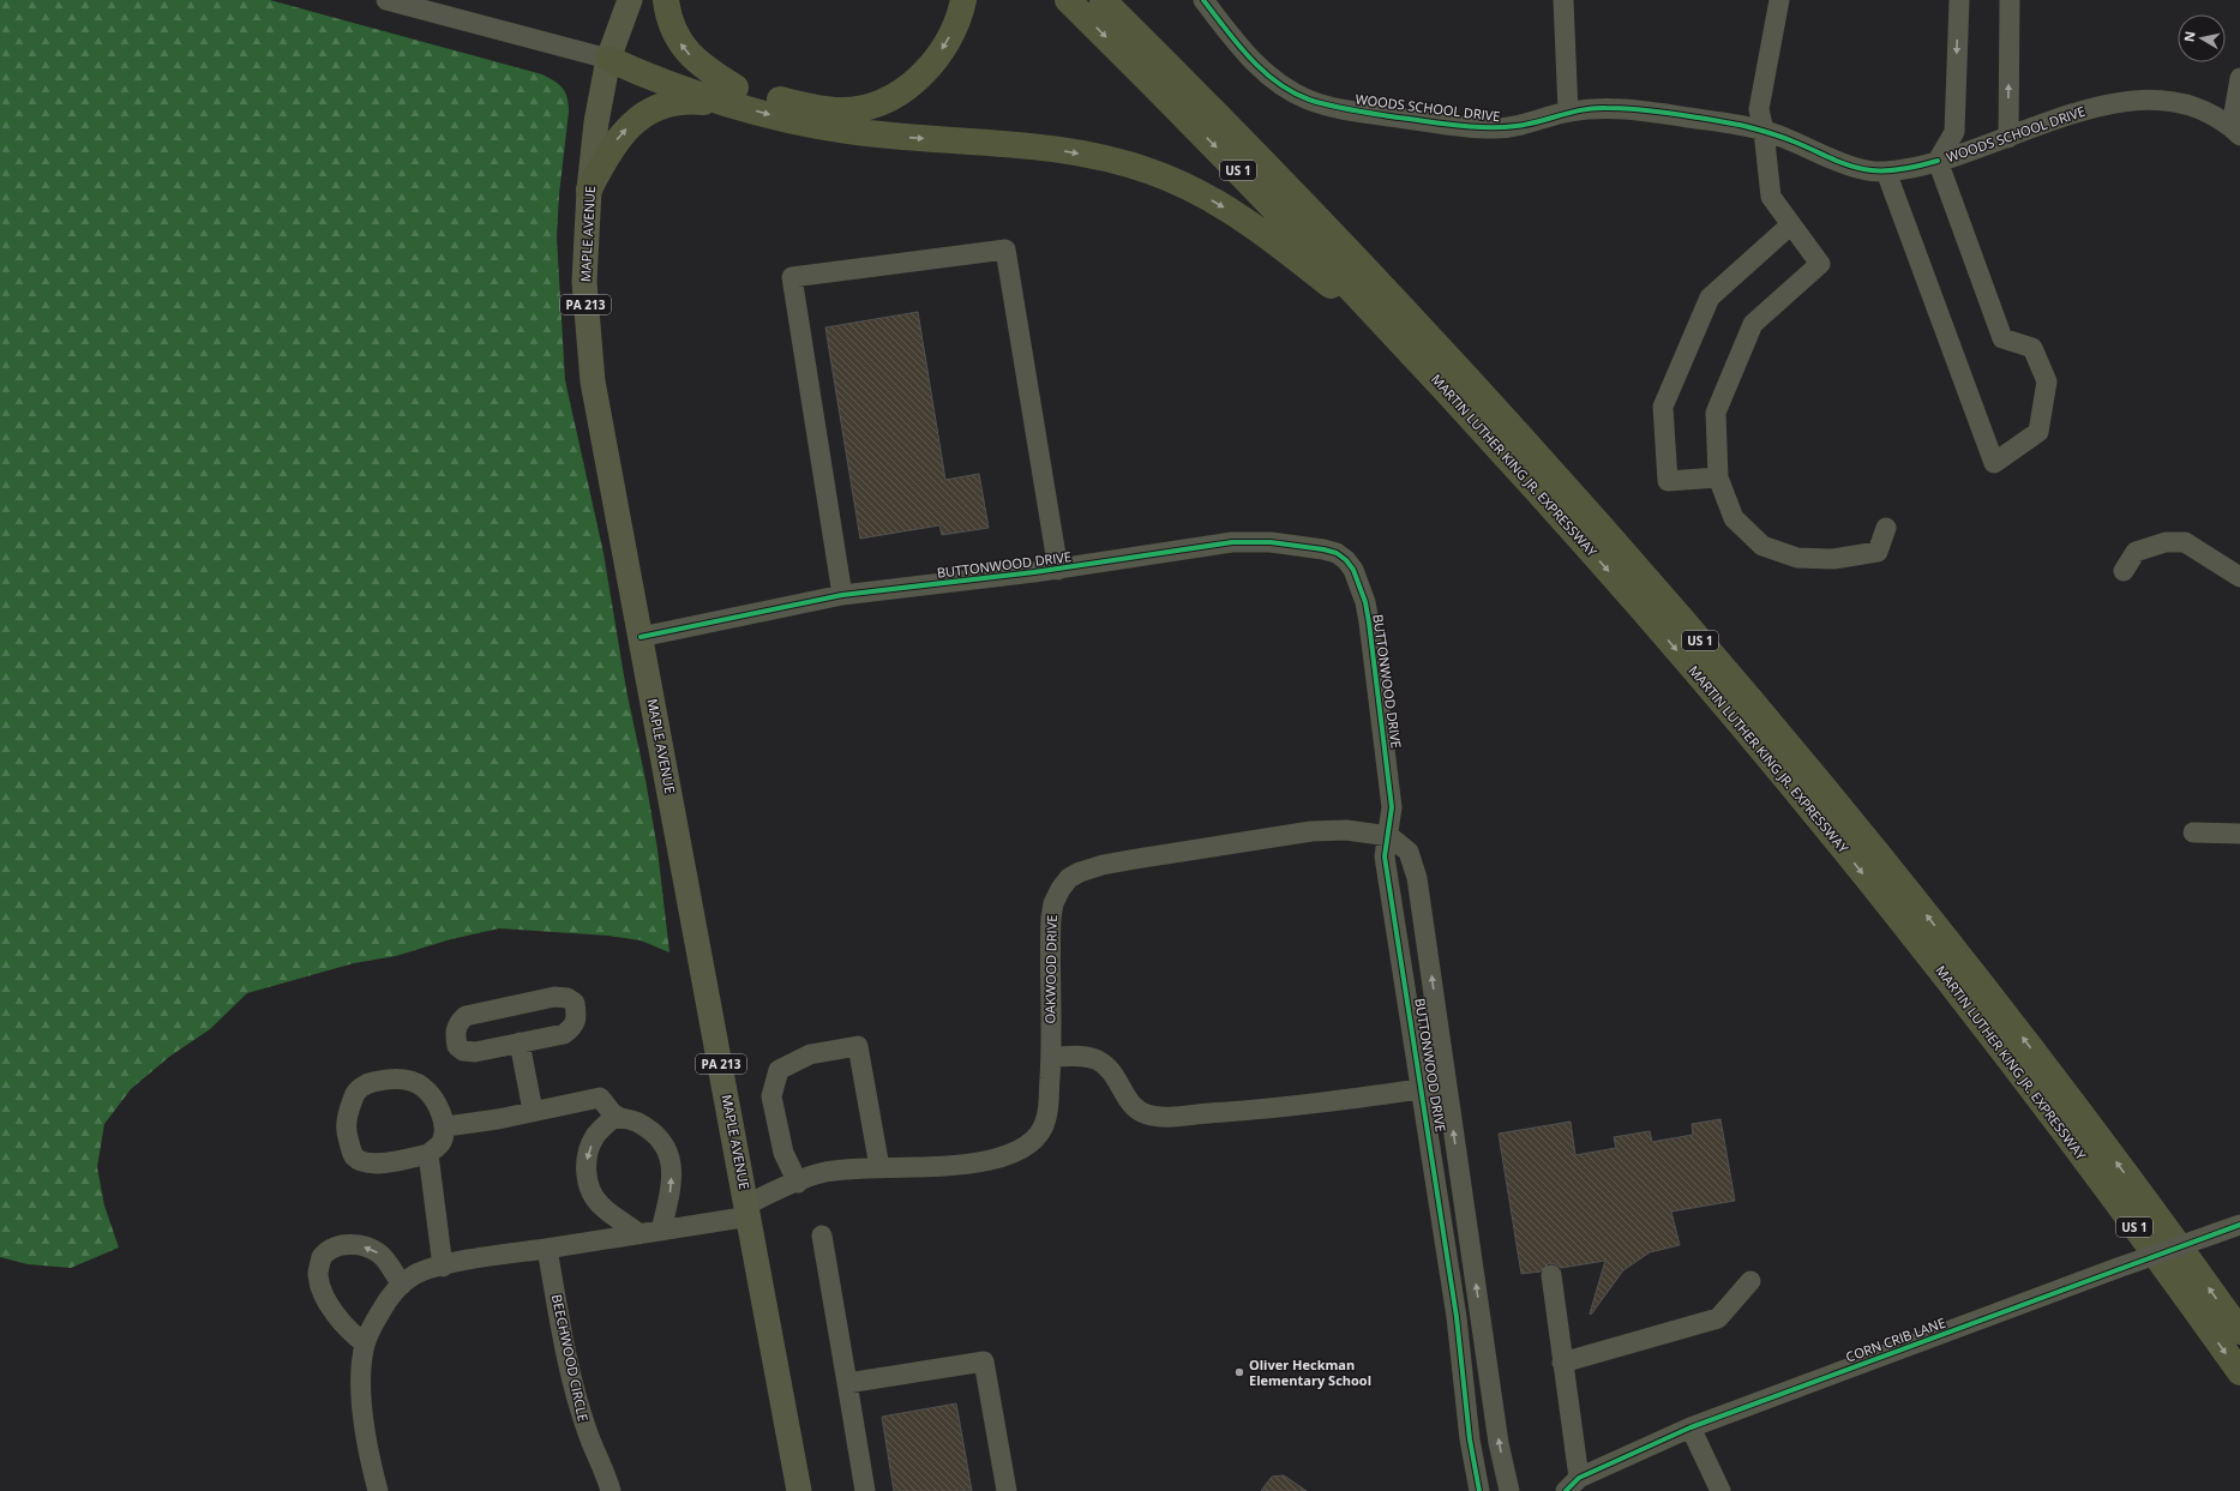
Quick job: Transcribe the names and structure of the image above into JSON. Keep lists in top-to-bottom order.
{
  "streets": {
    "highway": ["US 1", "MARTIN LUTHER KING JR. EXPRESSWAY"],
    "main road": ["MAPLE AVENUE", "PA 213"],
    "street": [
      "WOODS SCHOOL DRIVE",
      "BUTTONWOOD DRIVE",
      "OAKWOOD DRIVE",
      "CORN CRIB LANE",
      "BEECHWOOD CIRCLE"
    ]
  },
  "crossings": [
    ["MAPLE AVENUE", "BUTTONWOOD DRIVE"],
    ["MAPLE AVENUE", "OAKWOOD DRIVE"],
    ["BUTTONWOOD DRIVE", "OAKWOOD DRIVE"]
  ],
  "places": ["Oliver Heckman Elementary School"],
  "north": "left"
}
